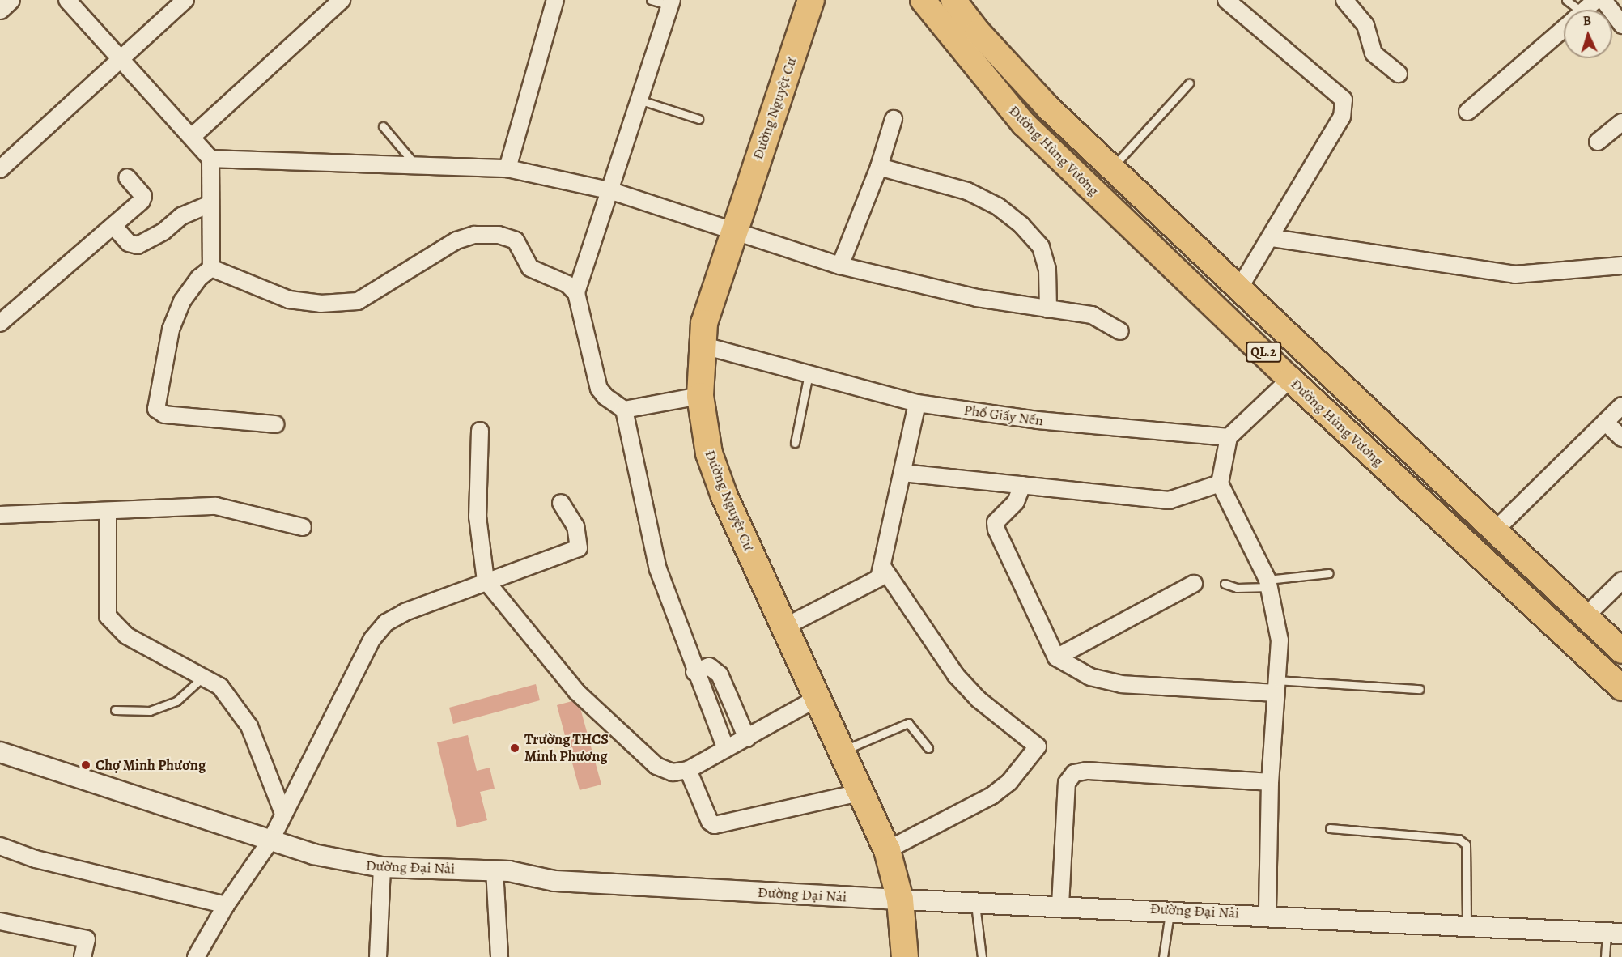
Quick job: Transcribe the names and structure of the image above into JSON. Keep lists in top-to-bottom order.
{
  "streets": {
    "highway": ["Đường Nguyệt Cư"],
    "main road": ["Đường Hùng Vương", "QL.2"],
    "street": ["Phố Giấy Nến", "Đường Đại Nải"]
  },
  "crossings": [
    ["Đường Nguyệt Cư", "Phố Giấy Nến"],
    ["Đường Nguyệt Cư", "Đường Đại Nải"]
  ],
  "places": ["Trường THCS Minh Phương", "Chợ Minh Phương"],
  "north": "top"
}
